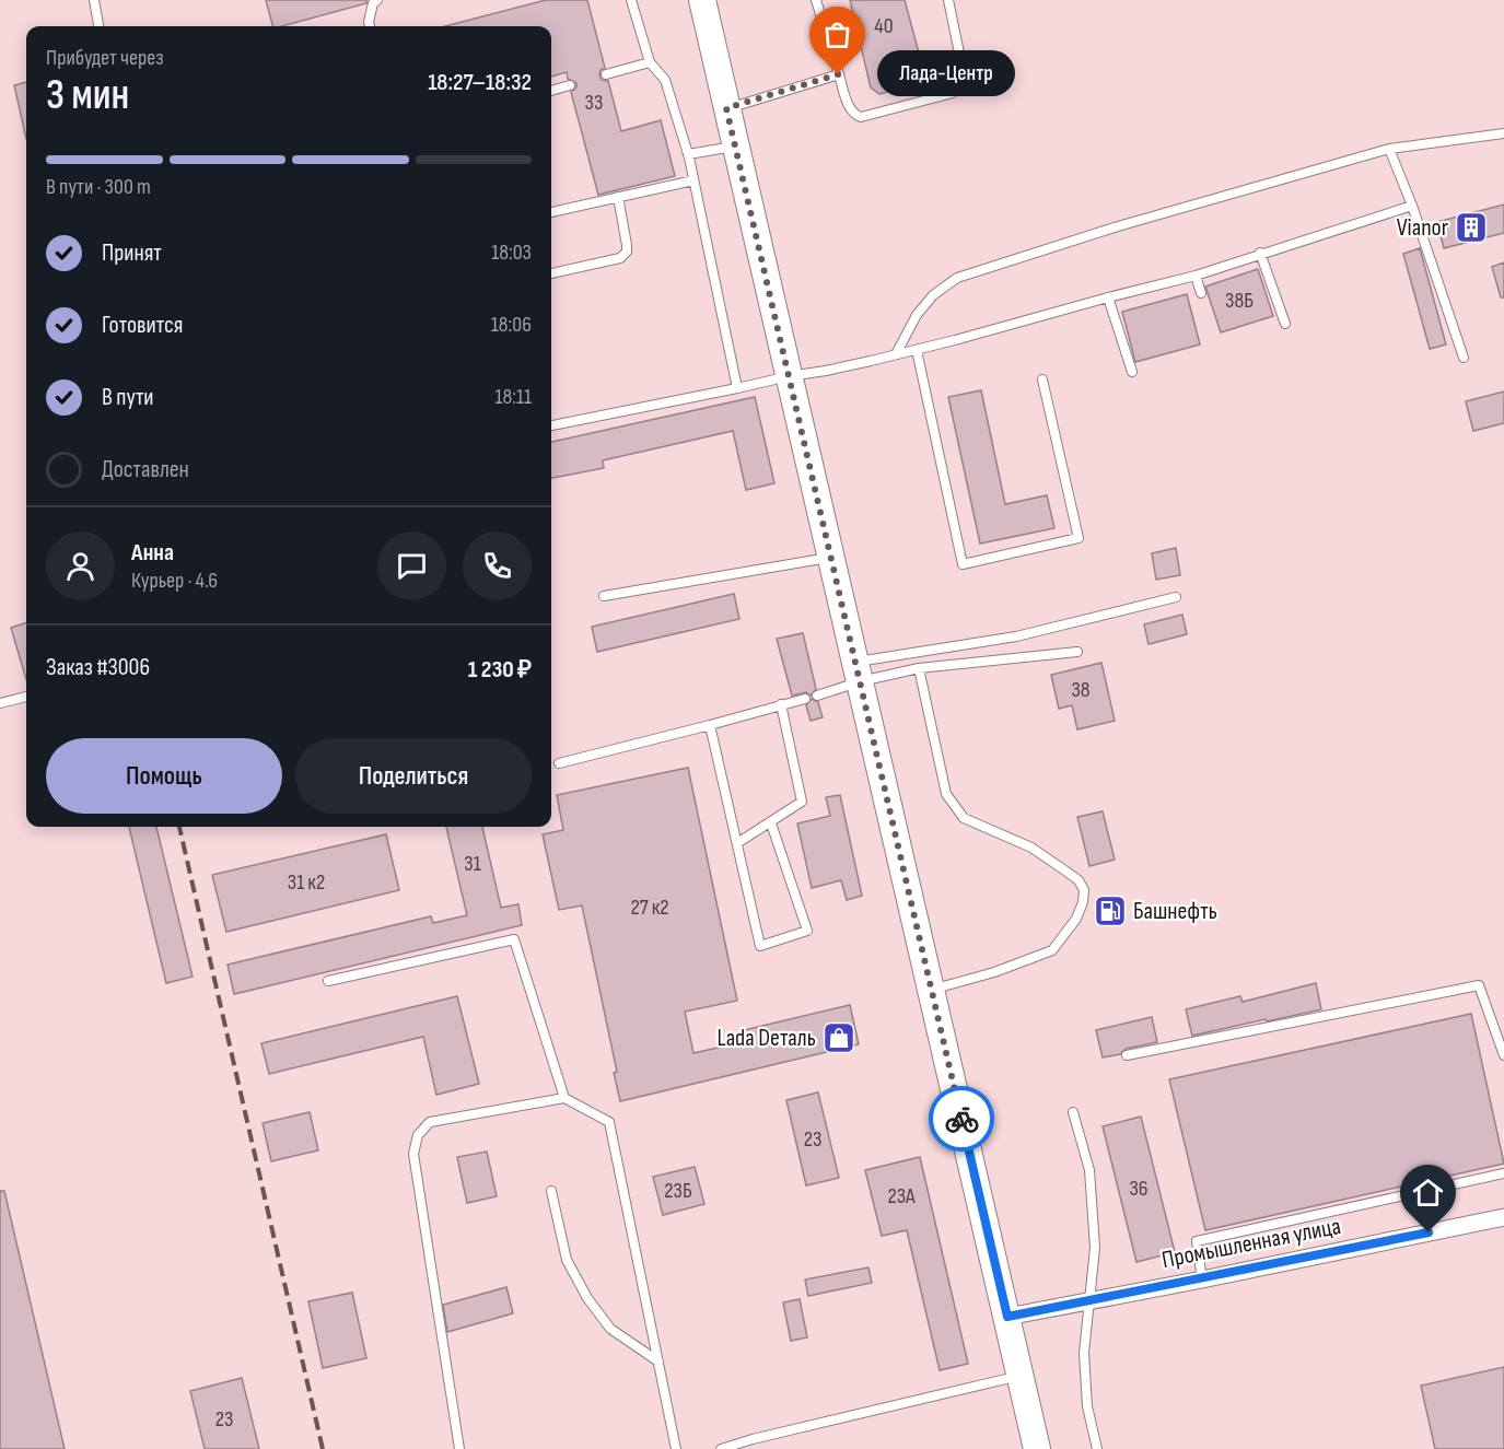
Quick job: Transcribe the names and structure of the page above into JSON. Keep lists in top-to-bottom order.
{
  "streets": {
    "street": ["Промышленная улица"]
  },
  "places": {
    "other": ["Лада-Центр"],
    "building": ["Vianor"],
    "fuel station": ["Башнефть"],
    "shop": ["Lada Dеталь"]
  },
  "house_numbers": [
    "40",
    "33",
    "38Б",
    "38",
    "31",
    "31 к2",
    "27 к2",
    "23",
    "36",
    "23Б",
    "23А",
    "23"
  ],
  "page": {
    "heading": ["3 мин", "Прибудет через", "18:27–18:32"],
    "panel": [
      "Анна",
      "Курьер · 4.6",
      "Заказ #3006",
      "1 230 ₽"
    ],
    "bubble": "Лада-Центр",
    "bar": "В пути · 300 m",
    "list": [
      ["Принят", "18:03"],
      ["Готовится", "18:06"],
      ["В пути", "18:11"],
      "Доставлен"
    ],
    "buttons": ["Помощь", "Поделиться"]
  }
}
